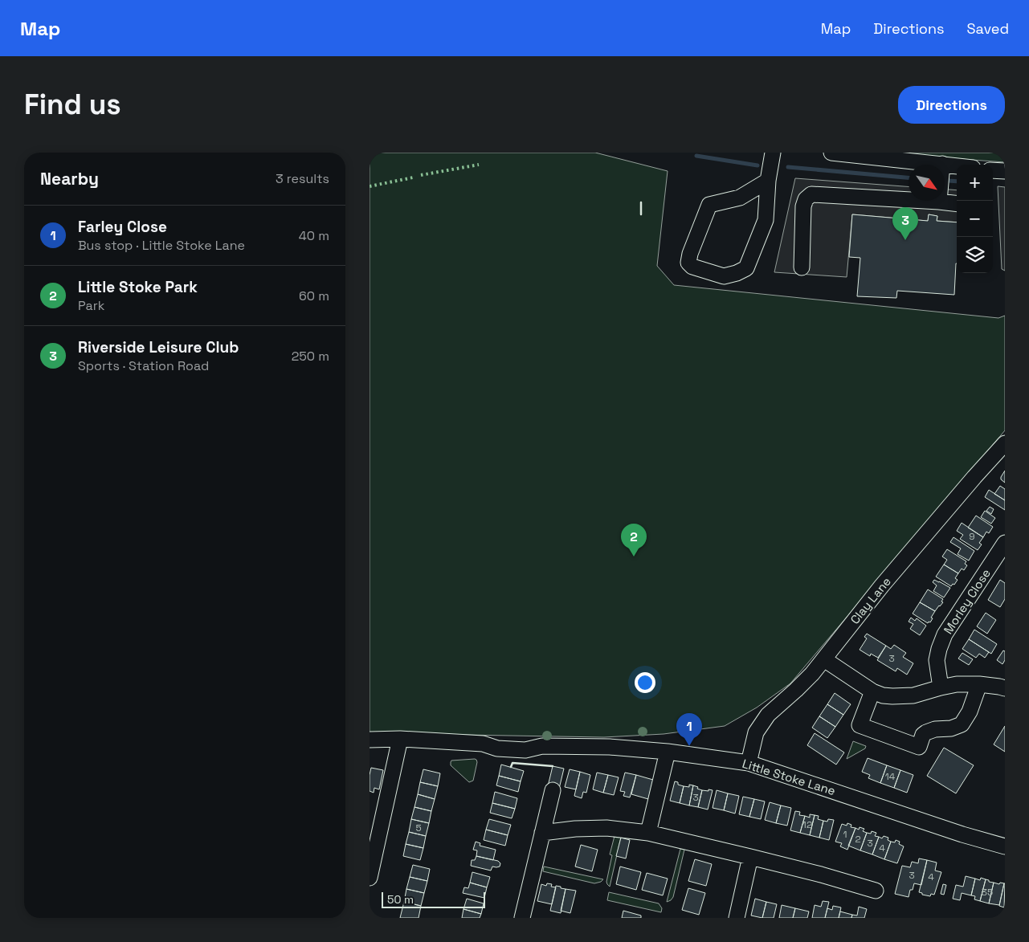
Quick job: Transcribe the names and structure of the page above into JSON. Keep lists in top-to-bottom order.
{
  "streets": {
    "street": ["Clay Lane", "Morley Close", "Little Stoke Lane"]
  },
  "crossings": [
    ["Clay Lane", "Little Stoke Lane"]
  ],
  "house_numbers": [
    "9",
    "3",
    "14",
    "3",
    "12",
    "5",
    "1",
    "2",
    "3",
    "4",
    "3",
    "4",
    "35"
  ],
  "scale_bar": "50 m",
  "north": "bottom right",
  "page": {
    "header": "Map",
    "nav": ["Map", "Directions", "Saved"],
    "buttons": "Directions",
    "title": "Find us",
    "heading": ["Nearby", "3 results"],
    "map_buttons": ["+", "−"],
    "list": [
      {
        "mark": "1",
        "name": "Farley Close",
        "note": "Bus stop · Little Stoke Lane",
        "value": "40 m"
      },
      {
        "mark": "2",
        "name": "Little Stoke Park",
        "note": "Park",
        "value": "60 m"
      },
      {
        "mark": "3",
        "name": "Riverside Leisure Club",
        "note": "Sports · Station Road",
        "value": "250 m"
      }
    ],
    "pins": ["3", "2", "1"],
    "scale": "50 m"
  }
}
